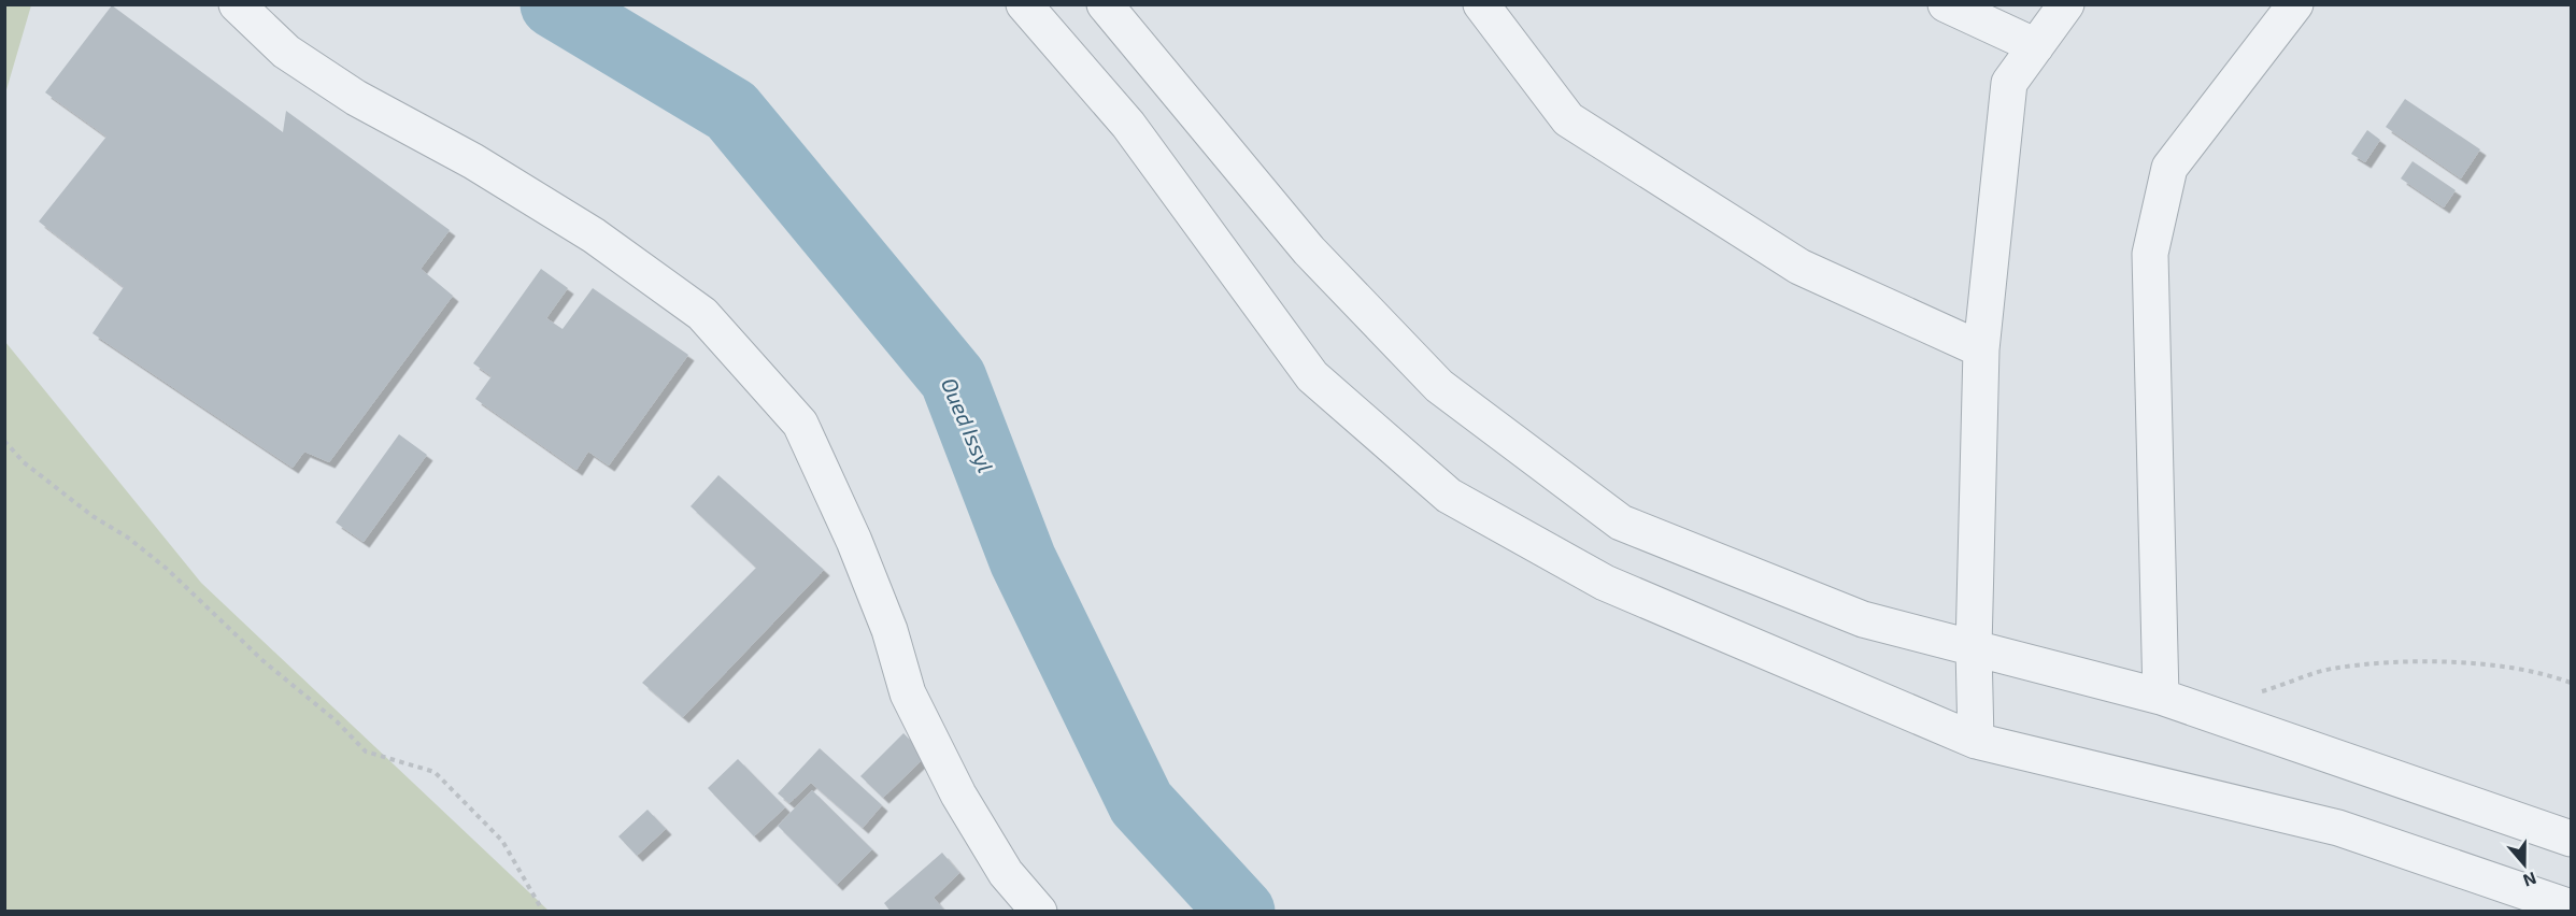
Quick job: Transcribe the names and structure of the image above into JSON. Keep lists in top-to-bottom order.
{
  "water": ["Oued Issyl"],
  "north": "bottom"
}
